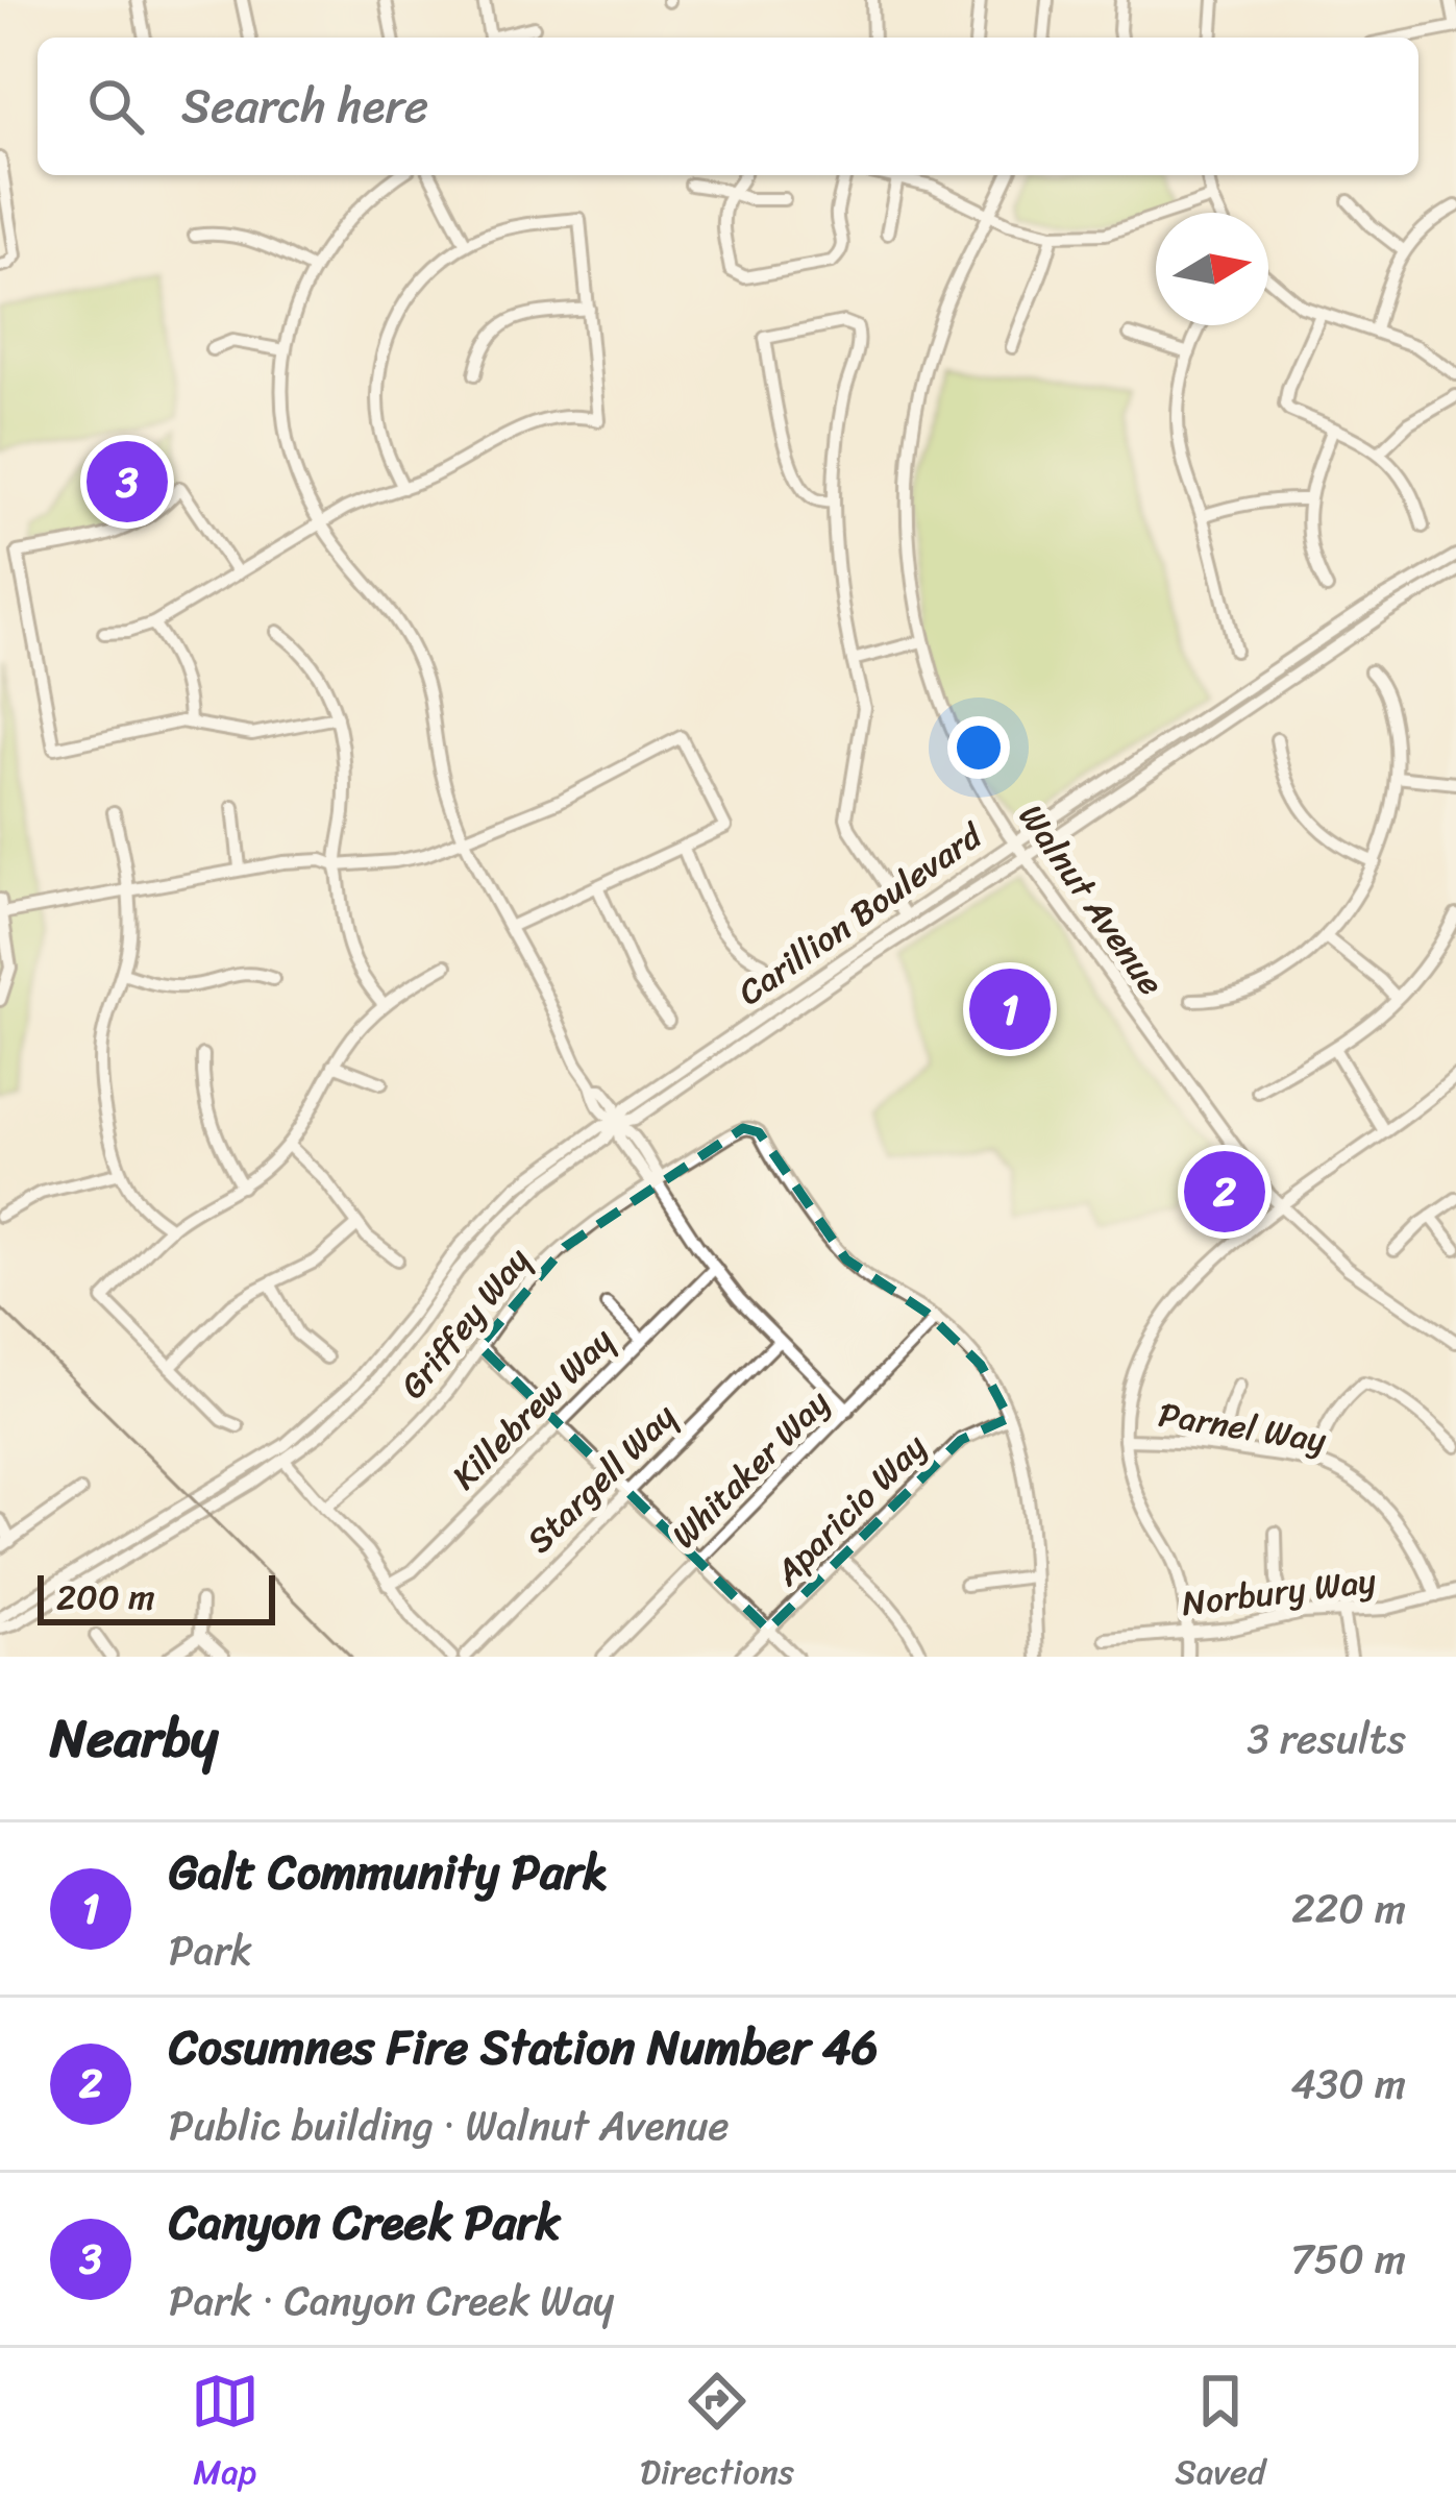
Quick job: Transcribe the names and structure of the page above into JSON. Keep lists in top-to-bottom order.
{
  "streets": {
    "street": [
      "Walnut Avenue",
      "Carillion Boulevard",
      "Griffey Way",
      "Killebrew Way",
      "Parnel Way",
      "Whitaker Way",
      "Stargell Way",
      "Aparicio Way",
      "Norbury Way"
    ]
  },
  "crossings": [
    ["Walnut Avenue", "Carillion Boulevard"],
    ["Griffey Way", "Whitaker Way"],
    ["Parnel Way", "Norbury Way"]
  ],
  "scale_bar": "200 m",
  "north": "right",
  "page": {
    "search": "Search here",
    "pins": ["3", "1", "2"],
    "scale": "200 m",
    "heading": ["Nearby", "3 results"],
    "list": [
      {
        "mark": "1",
        "name": "Galt Community Park",
        "note": "Park",
        "value": "220 m"
      },
      {
        "mark": "2",
        "name": "Cosumnes Fire Station Number 46",
        "note": "Public building · Walnut Avenue",
        "value": "430 m"
      },
      {
        "mark": "3",
        "name": "Canyon Creek Park",
        "note": "Park · Canyon Creek Way",
        "value": "750 m"
      }
    ],
    "nav": ["Map", "Directions", "Saved"]
  }
}
